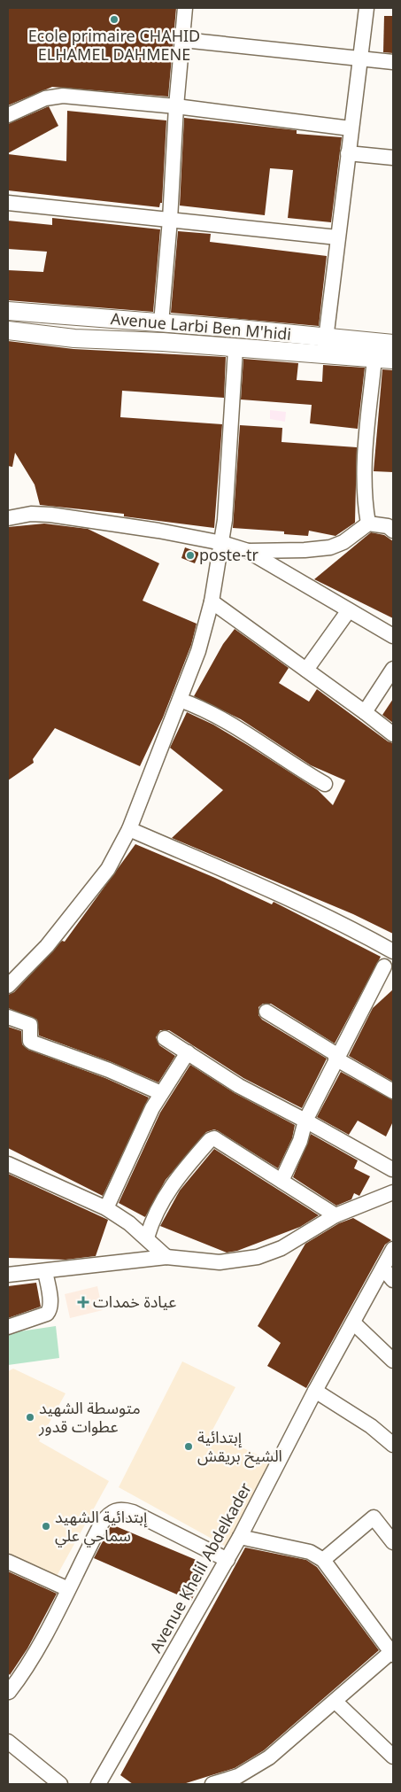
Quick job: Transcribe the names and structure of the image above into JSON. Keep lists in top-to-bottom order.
{
  "streets": {
    "main road": ["Avenue Larbi Ben M'hidi"],
    "street": ["Avenue Khelil Abdelkader"]
  },
  "places": {
    "other": [
      "Ecole primaire CHAHID ELHAMEL DAHMENE",
      "poste-tr",
      "متوسطة الشهيد عطوات قدور",
      "إبتدائية الشيخ بريقش",
      "إبتدائية الشهيد سماحي علي"
    ],
    "health": ["عيادة خمدات"]
  }
}
